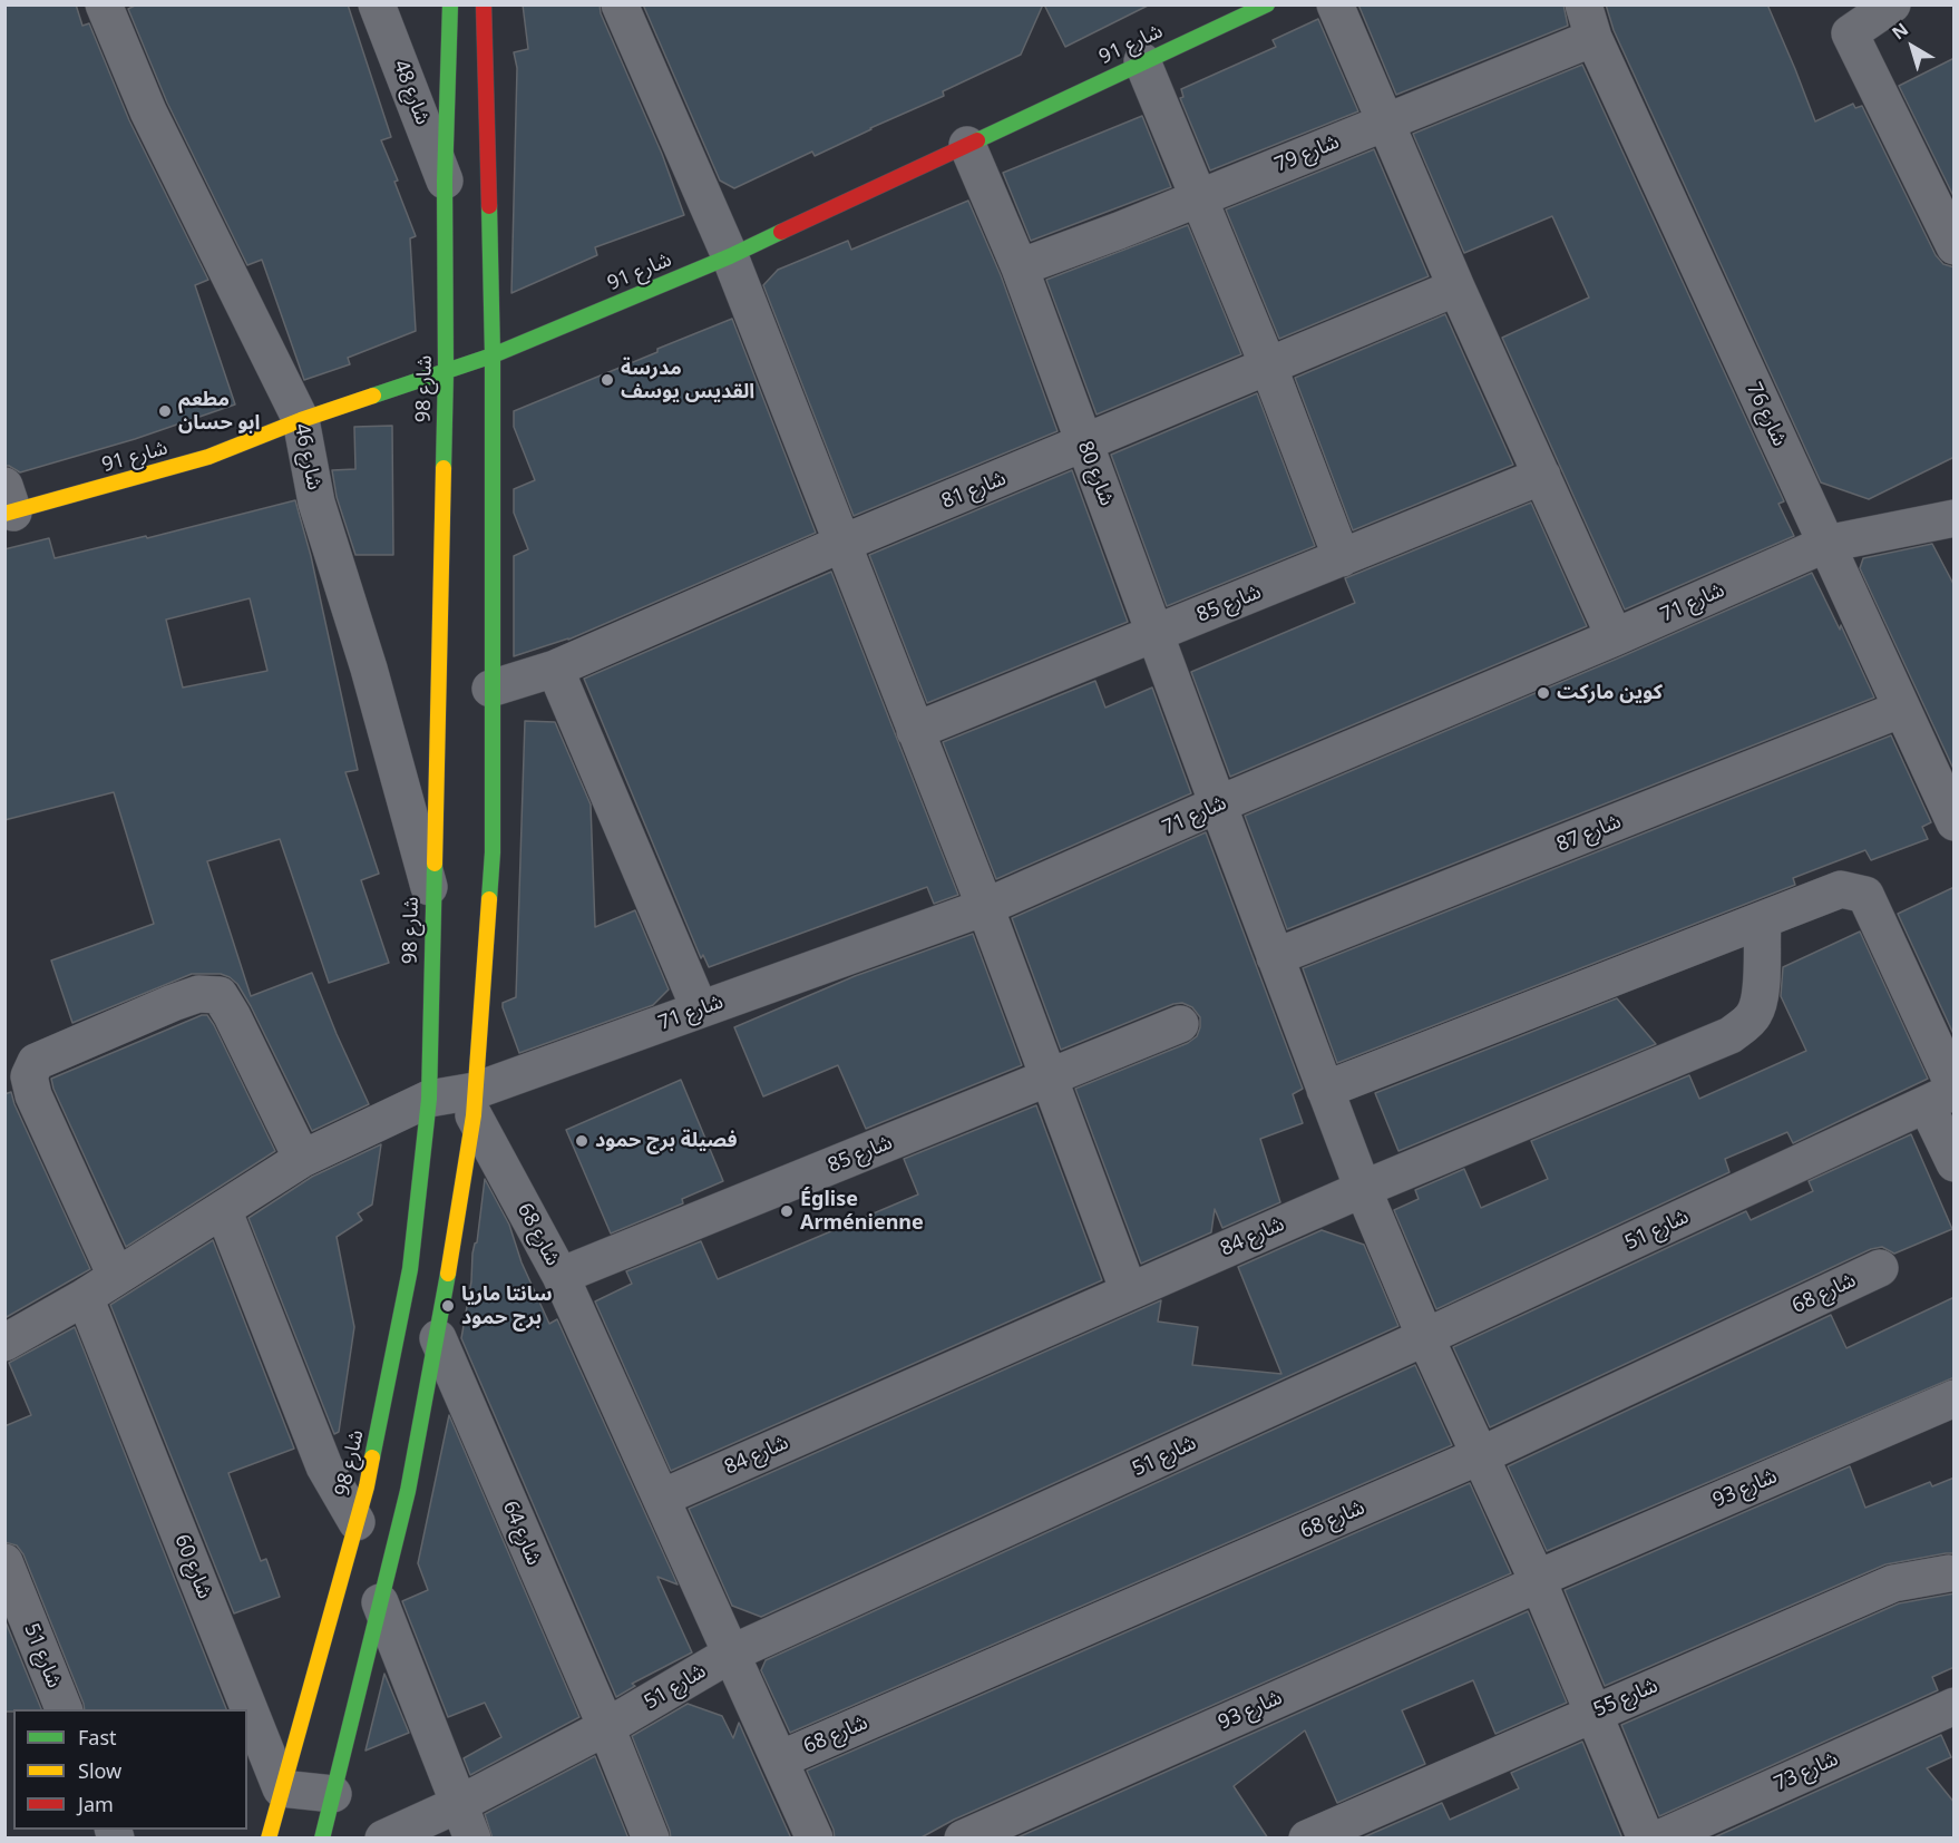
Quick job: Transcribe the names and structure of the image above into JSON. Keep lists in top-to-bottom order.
{
  "streets": {
    "street": [
      "شارع 91",
      "شارع 48",
      "شارع 79",
      "شارع 98",
      "شارع 76",
      "شارع 46",
      "شارع 80",
      "شارع 81",
      "شارع 71",
      "شارع 85",
      "شارع 87",
      "شارع 51",
      "شارع 68",
      "شارع 84",
      "شارع 93",
      "شارع 64",
      "شارع 60",
      "شارع 55",
      "شارع 73"
    ]
  },
  "crossings": [
    ["شارع 91", "شارع 98"],
    ["شارع 91", "شارع 46"],
    ["شارع 91", "شارع 80"],
    ["شارع 48", "شارع 98"],
    ["شارع 79", "شارع 76"],
    ["شارع 79", "شارع 80"],
    ["شارع 98", "شارع 46"],
    ["شارع 98", "شارع 71"],
    ["شارع 98", "شارع 60"],
    ["شارع 76", "شارع 71"],
    ["شارع 76", "شارع 87"],
    ["شارع 80", "شارع 81"],
    ["شارع 80", "شارع 71"],
    ["شارع 80", "شارع 85"],
    ["شارع 80", "شارع 87"],
    ["شارع 80", "شارع 51"],
    ["شارع 80", "شارع 68"],
    ["شارع 80", "شارع 84"],
    ["شارع 80", "شارع 93"],
    ["شارع 80", "شارع 55"],
    ["شارع 71", "شارع 68"],
    ["شارع 71", "شارع 60"],
    ["شارع 85", "شارع 68"],
    ["شارع 51", "شارع 68"],
    ["شارع 51", "شارع 64"],
    ["شارع 68", "شارع 84"]
  ],
  "places": [
    "مدرسة القديس يوسف",
    "مطعم ابو حسان",
    "كوين ماركت",
    "فصيلة برج حمود",
    "Église Arménienne",
    "سانتا ماريا برج حمود"
  ],
  "legend": ["Fast", "Slow", "Jam"],
  "north": "top left"
}
